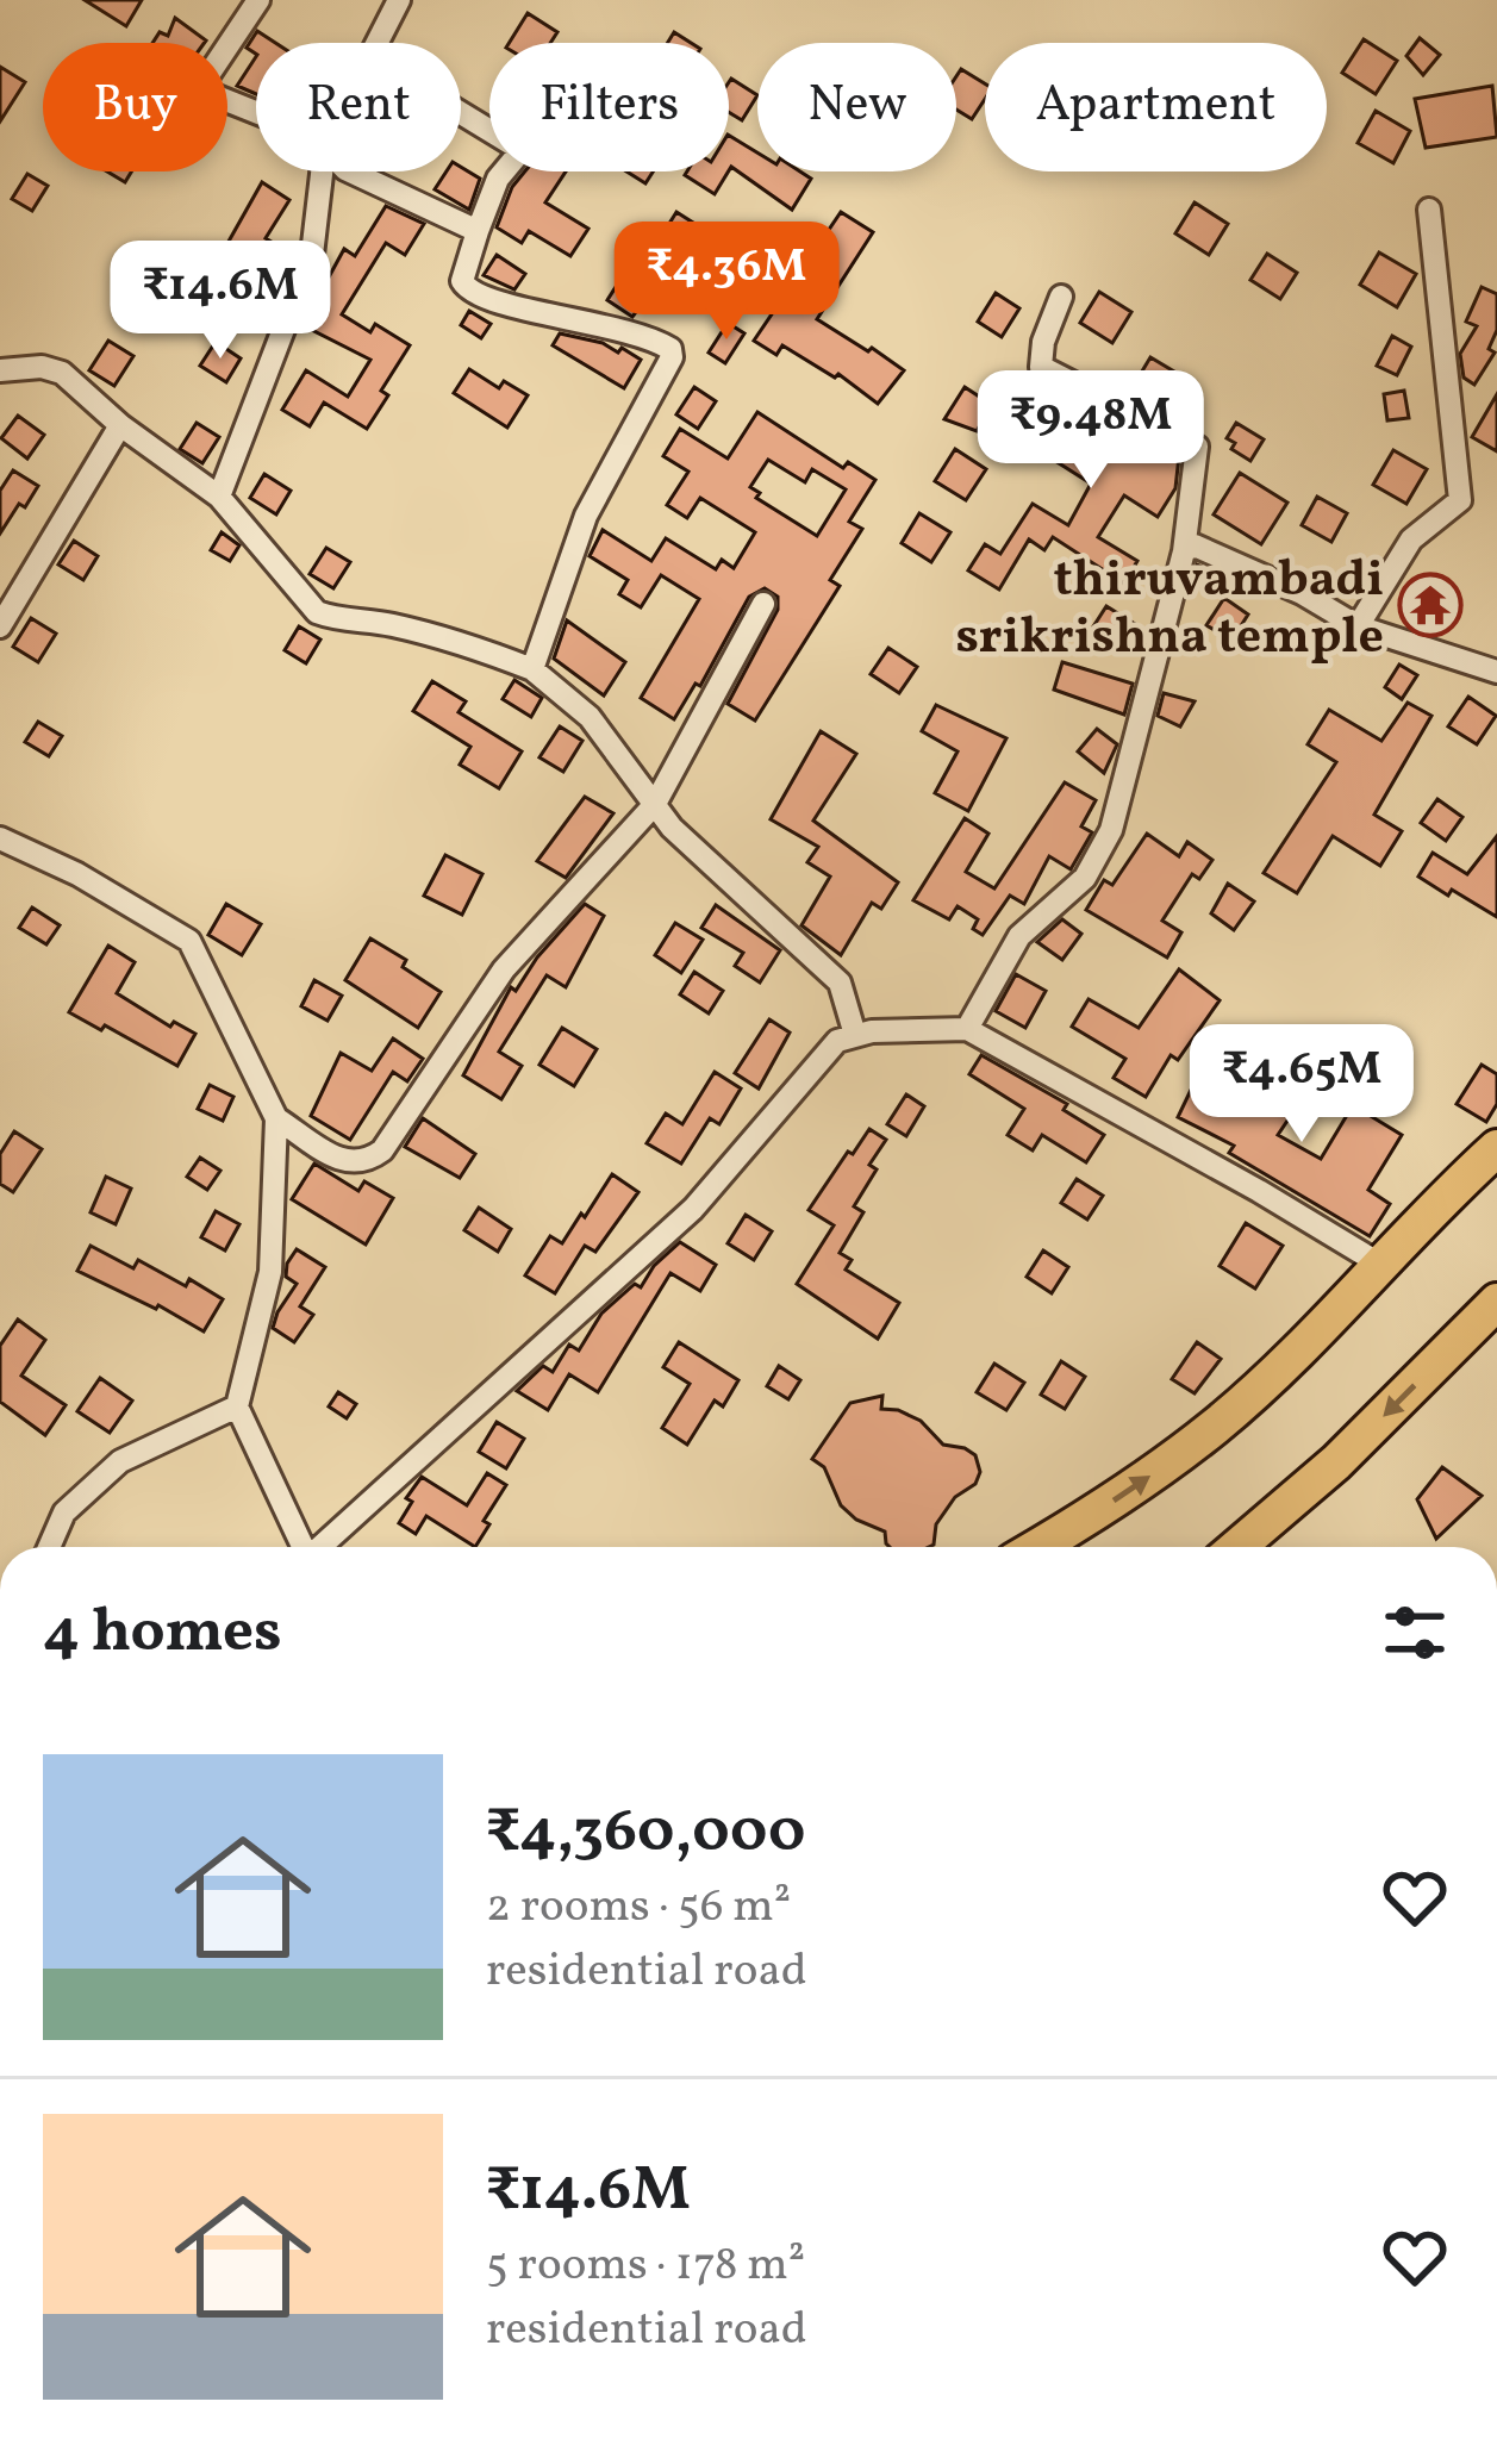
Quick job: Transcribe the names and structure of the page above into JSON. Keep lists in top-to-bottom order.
{
  "places": {
    "temple": ["thiruvambadi srikrishna temple"]
  },
  "page": {
    "chip": [
      "Buy",
      "Rent",
      "Filters",
      "New",
      "Apartment"
    ],
    "price": [
      "₹4.36M",
      "₹14.6M",
      "₹9.48M",
      "₹4.65M"
    ],
    "heading": "4 homes",
    "list": [
      {
        "name": "₹4,360,000",
        "note": "2 rooms · 56 m² · residential road"
      },
      {
        "name": "₹14.6M",
        "note": "5 rooms · 178 m² · residential road"
      }
    ]
  }
}
